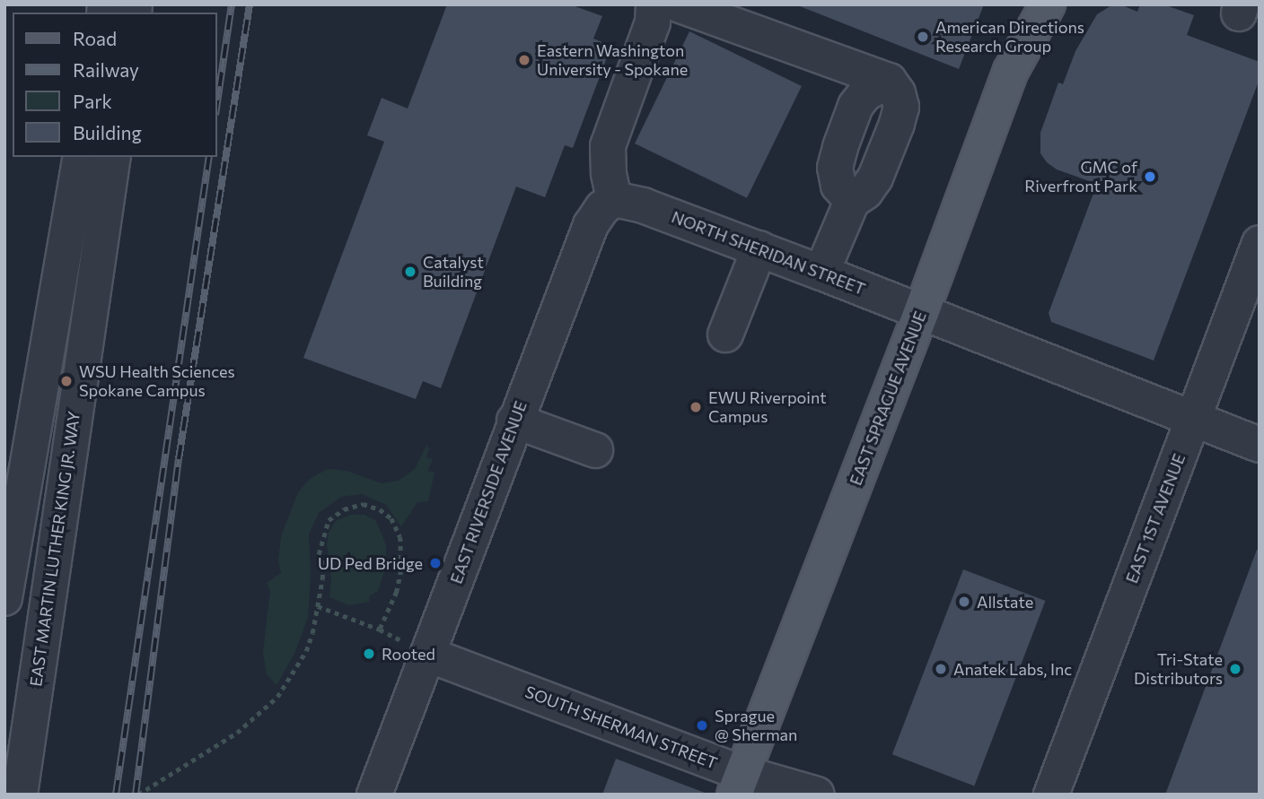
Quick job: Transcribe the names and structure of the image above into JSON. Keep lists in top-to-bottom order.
{
  "streets": {
    "main road": ["EAST SPRAGUE AVENUE"],
    "street": [
      "NORTH SHERIDAN STREET",
      "EAST RIVERSIDE AVENUE",
      "EAST 1ST AVENUE",
      "EAST MARTIN LUTHER KING JR. WAY",
      "SOUTH SHERMAN STREET"
    ]
  },
  "crossings": [
    ["NORTH SHERIDAN STREET", "EAST SPRAGUE AVENUE"],
    ["NORTH SHERIDAN STREET", "EAST RIVERSIDE AVENUE"],
    ["NORTH SHERIDAN STREET", "EAST 1ST AVENUE"],
    ["EAST SPRAGUE AVENUE", "SOUTH SHERMAN STREET"],
    ["EAST RIVERSIDE AVENUE", "SOUTH SHERMAN STREET"]
  ],
  "places": [
    "American Directions Research Group",
    "Eastern Washington University - Spokane",
    "GMC of Riverfront Park",
    "Catalyst Building",
    "WSU Health Sciences Spokane Campus",
    "EWU Riverpoint Campus",
    "UD Ped Bridge",
    "Allstate",
    "Rooted",
    "Anatek Labs, Inc",
    "Tri-State Distributors",
    "Sprague @ Sherman"
  ],
  "legend": [
    "Road",
    "Railway",
    "Park",
    "Building"
  ]
}
